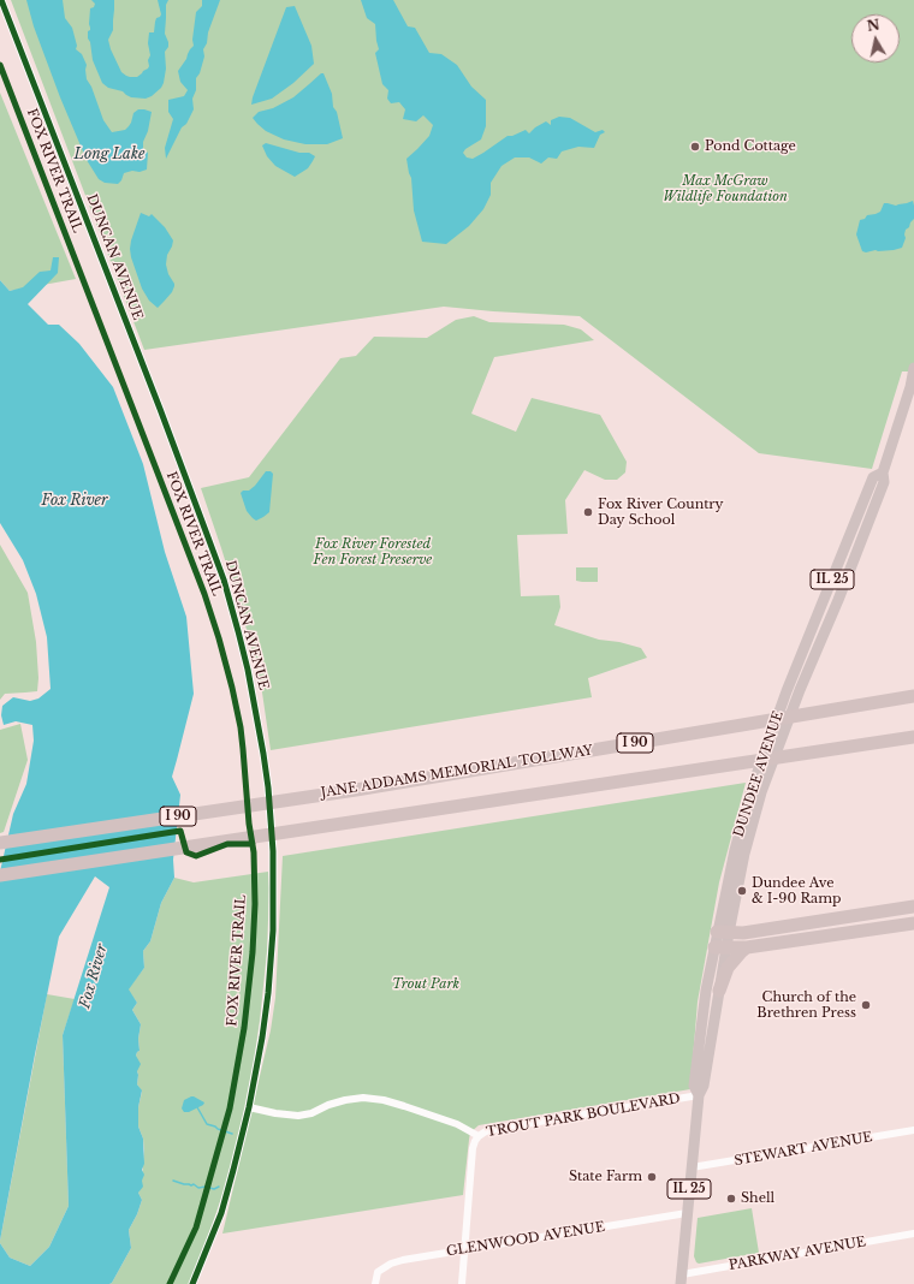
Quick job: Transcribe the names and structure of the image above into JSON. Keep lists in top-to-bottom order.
{
  "streets": {
    "highway": ["I 90", "JANE ADDAMS MEMORIAL TOLLWAY"],
    "main road": ["IL 25", "DUNDEE AVENUE"],
    "street": [
      "DUNCAN AVENUE",
      "TROUT PARK BOULEVARD",
      "STEWART AVENUE",
      "GLENWOOD AVENUE",
      "PARKWAY AVENUE"
    ],
    "cycle path": ["FOX RIVER TRAIL"]
  },
  "crossings": [
    ["DUNCAN AVENUE", "TROUT PARK BOULEVARD"],
    ["IL 25", "DUNDEE AVENUE"],
    ["DUNDEE AVENUE", "TROUT PARK BOULEVARD"],
    ["DUNDEE AVENUE", "STEWART AVENUE"],
    ["DUNDEE AVENUE", "GLENWOOD AVENUE"],
    ["DUNDEE AVENUE", "PARKWAY AVENUE"]
  ],
  "water": ["Long Lake", "Fox River"],
  "parks": ["Max McGraw Wildlife Foundation", "Fox River Forested Fen Forest Preserve", "Trout Park"],
  "places": [
    "Pond Cottage",
    "Fox River Country Day School",
    "Dundee Ave & I-90 Ramp",
    "Church of the Brethren Press",
    "State Farm",
    "Shell"
  ],
  "north": "top"
}
